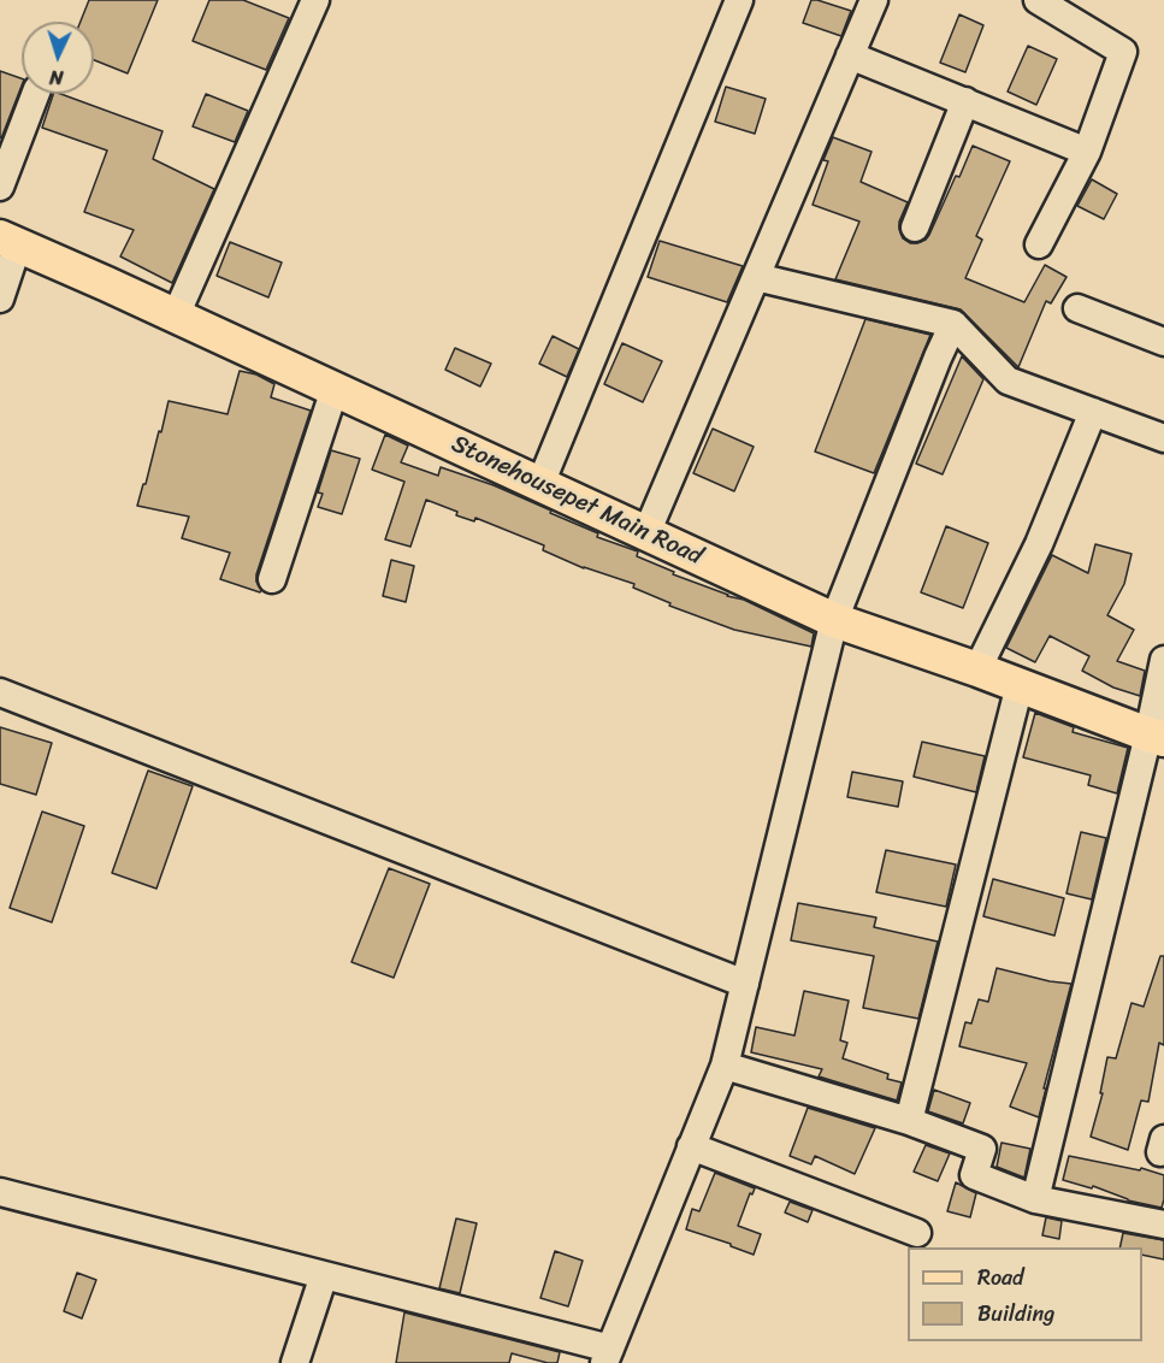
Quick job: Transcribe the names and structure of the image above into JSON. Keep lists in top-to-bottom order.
{
  "streets": {
    "main road": ["Stonehousepet Main Road"]
  },
  "legend": ["Road", "Building"],
  "north": "bottom"
}
